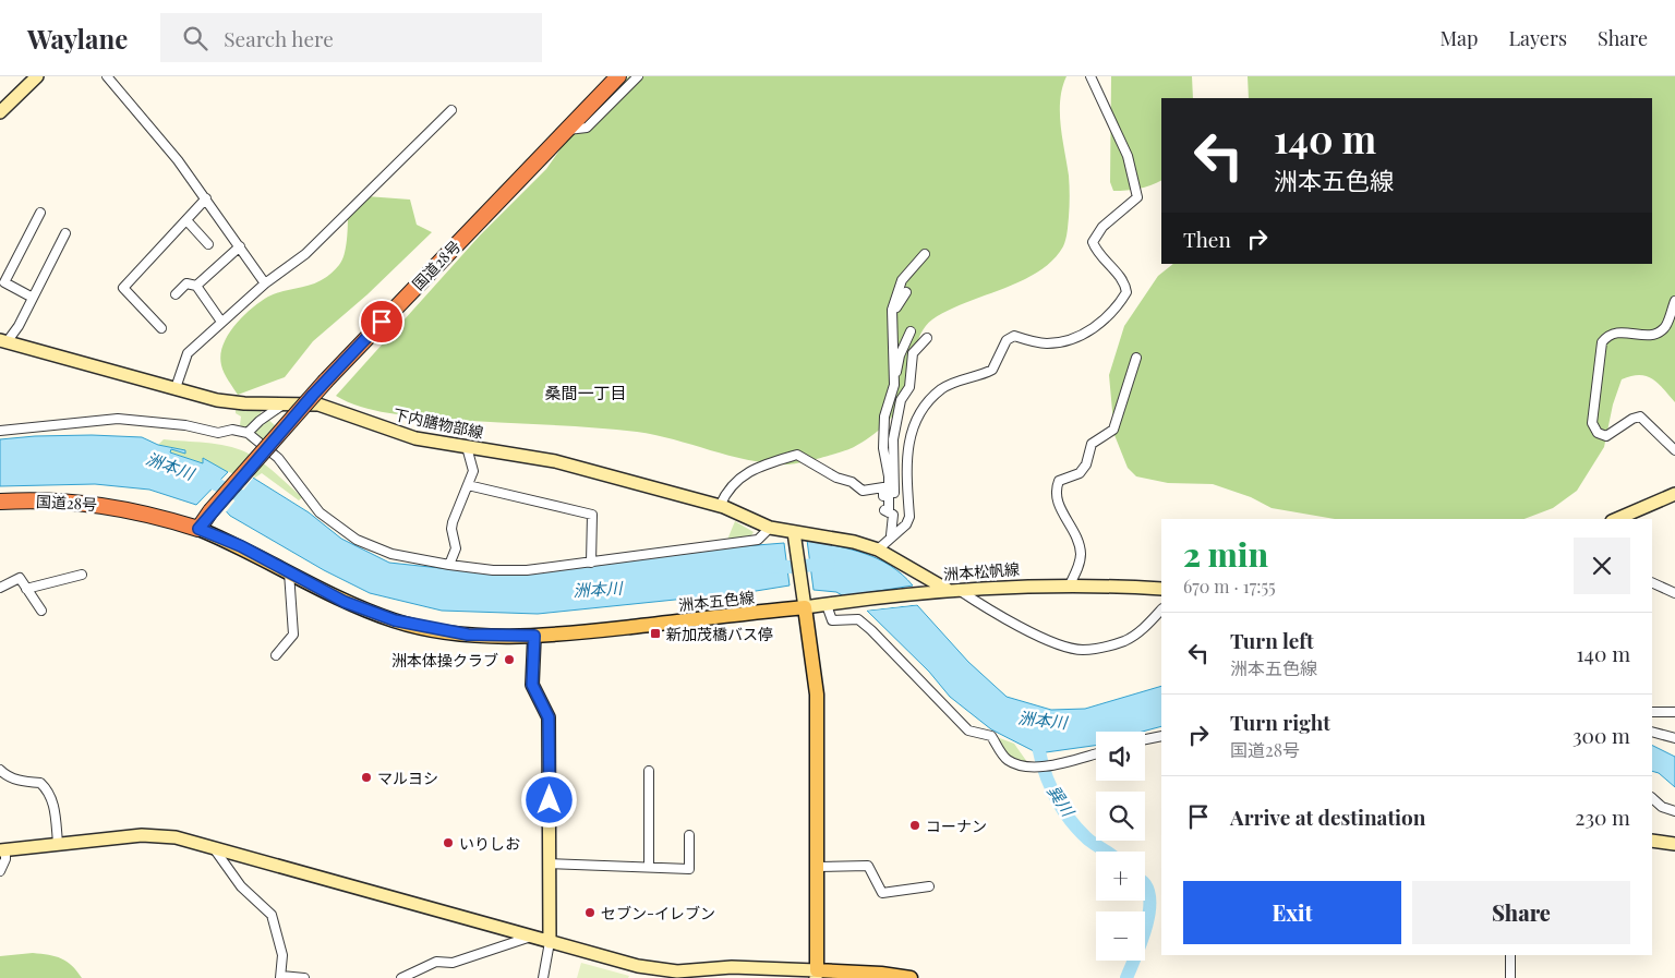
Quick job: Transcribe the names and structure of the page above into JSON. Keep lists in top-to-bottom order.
{
  "streets": {
    "highway": ["国道28号"],
    "main road": ["下内膳物部線", "洲本松帆線", "洲本五色線"]
  },
  "crossings": [
    ["国道28号", "洲本五色線"],
    ["下内膳物部線", "洲本松帆線"],
    ["洲本松帆線", "洲本五色線"]
  ],
  "districts": ["桑間一丁目"],
  "water": ["洲本川", "巽川"],
  "places": {
    "transit": ["新加茂橋バス停"],
    "other": [
      "洲本体操クラブ",
      "マルヨシ",
      "コーナン",
      "いりしお",
      "セブン-イレブン"
    ]
  },
  "page": {
    "header": "Waylane",
    "search": "Search here",
    "nav": ["Map", "Layers", "Share"],
    "turn": ["140 m", "洲本五色線"],
    "then": "Then",
    "heading": ["2 min", "670 m · 17:55"],
    "list": [
      {
        "name": "Turn left",
        "note": "洲本五色線",
        "value": "140 m"
      },
      {
        "name": "Turn right",
        "note": "国道28号",
        "value": "300 m"
      },
      {
        "name": "Arrive at destination",
        "value": "230 m"
      }
    ],
    "map_buttons": ["+", "−"],
    "buttons": ["Exit", "Share"]
  }
}
